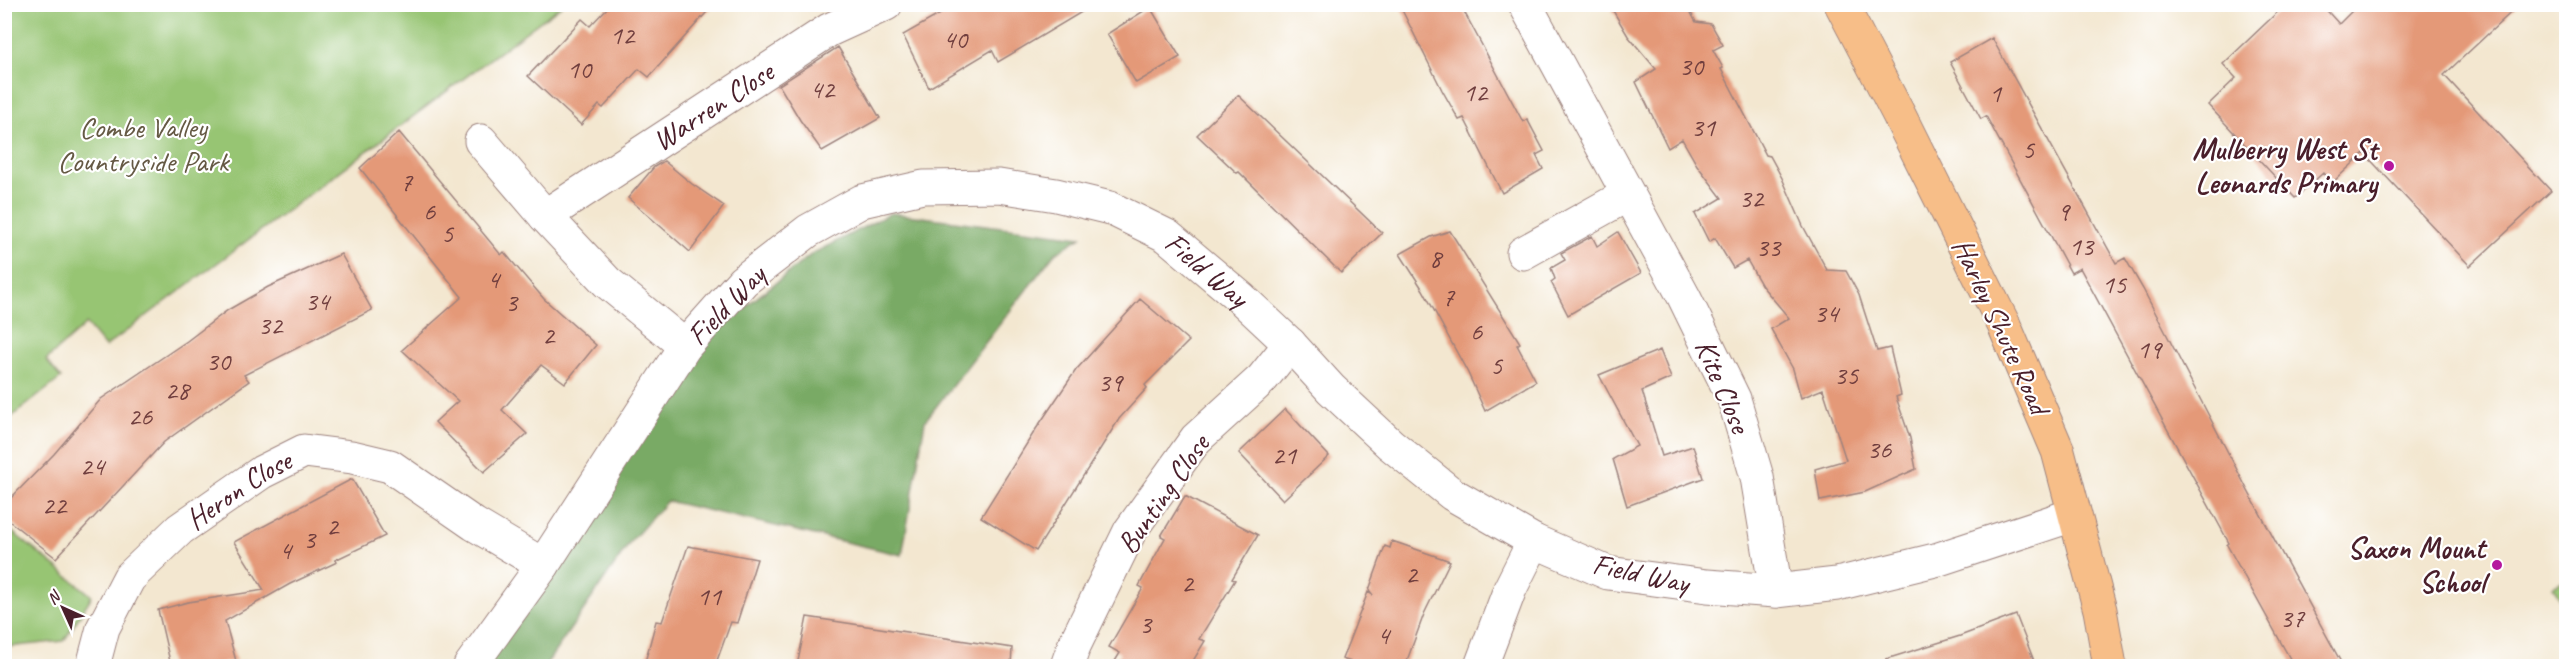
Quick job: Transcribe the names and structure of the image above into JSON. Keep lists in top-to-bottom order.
{
  "streets": {
    "main road": ["Harley Shute Road"],
    "street": [
      "Warren Close",
      "Field Way",
      "Kite Close",
      "Heron Close",
      "Bunting Close"
    ]
  },
  "crossings": [
    ["Field Way", "Harley Shute Road"],
    ["Field Way", "Kite Close"],
    ["Field Way", "Heron Close"],
    ["Field Way", "Bunting Close"]
  ],
  "parks": ["Combe Valley Countryside Park"],
  "places": ["Mulberry West St Leonards Primary", "Saxon Mount School"],
  "house_numbers": [
    "12",
    "40",
    "30",
    "10",
    "42",
    "12",
    "1",
    "31",
    "5",
    "7",
    "32",
    "6",
    "9",
    "5",
    "13",
    "33",
    "8",
    "4",
    "15",
    "7",
    "34",
    "3",
    "34",
    "32",
    "6",
    "2",
    "19",
    "30",
    "5",
    "35",
    "39",
    "28",
    "26",
    "36",
    "21",
    "24",
    "22",
    "2",
    "3",
    "4",
    "2",
    "2",
    "11",
    "37",
    "3",
    "4"
  ],
  "north": "top left"
}
